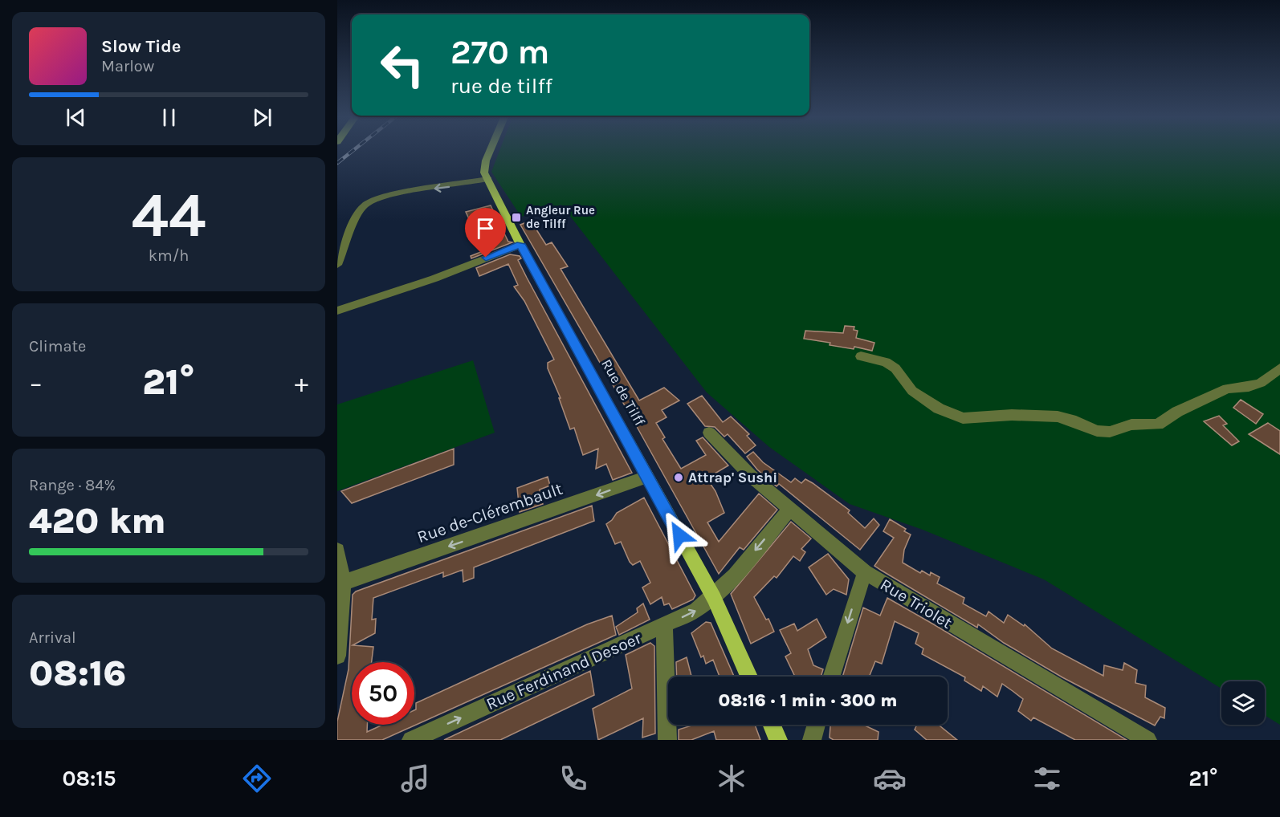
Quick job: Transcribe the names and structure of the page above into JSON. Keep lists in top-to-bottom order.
{
  "streets": {
    "main road": ["Rue de Tilff"],
    "street": ["Rue de-Clérembault", "Rue Triolet", "Rue Ferdinand Desoer"]
  },
  "crossings": [
    ["Rue de Tilff", "Rue de-Clérembault"],
    ["Rue de Tilff", "Rue Ferdinand Desoer"],
    ["Rue Triolet", "Rue Ferdinand Desoer"]
  ],
  "one_way": ["Rue de-Clérembault"],
  "places": {
    "transit": ["Angleur Rue de Tilff"],
    "other": ["Attrap' Sushi"]
  },
  "page": {
    "turn": ["270 m", "rue de tilff"],
    "song": ["Slow Tide", "Marlow"],
    "tile": [
      ["44", "km/h"],
      "Climate",
      ["Range · 84%", "420 km"],
      ["Arrival", "08:16"]
    ],
    "heat": ["−", "21°", "+"],
    "limit": "50",
    "trip": "08:16 · 1 min · 300 m",
    "tabs": ["08:15", "21°"]
  }
}
